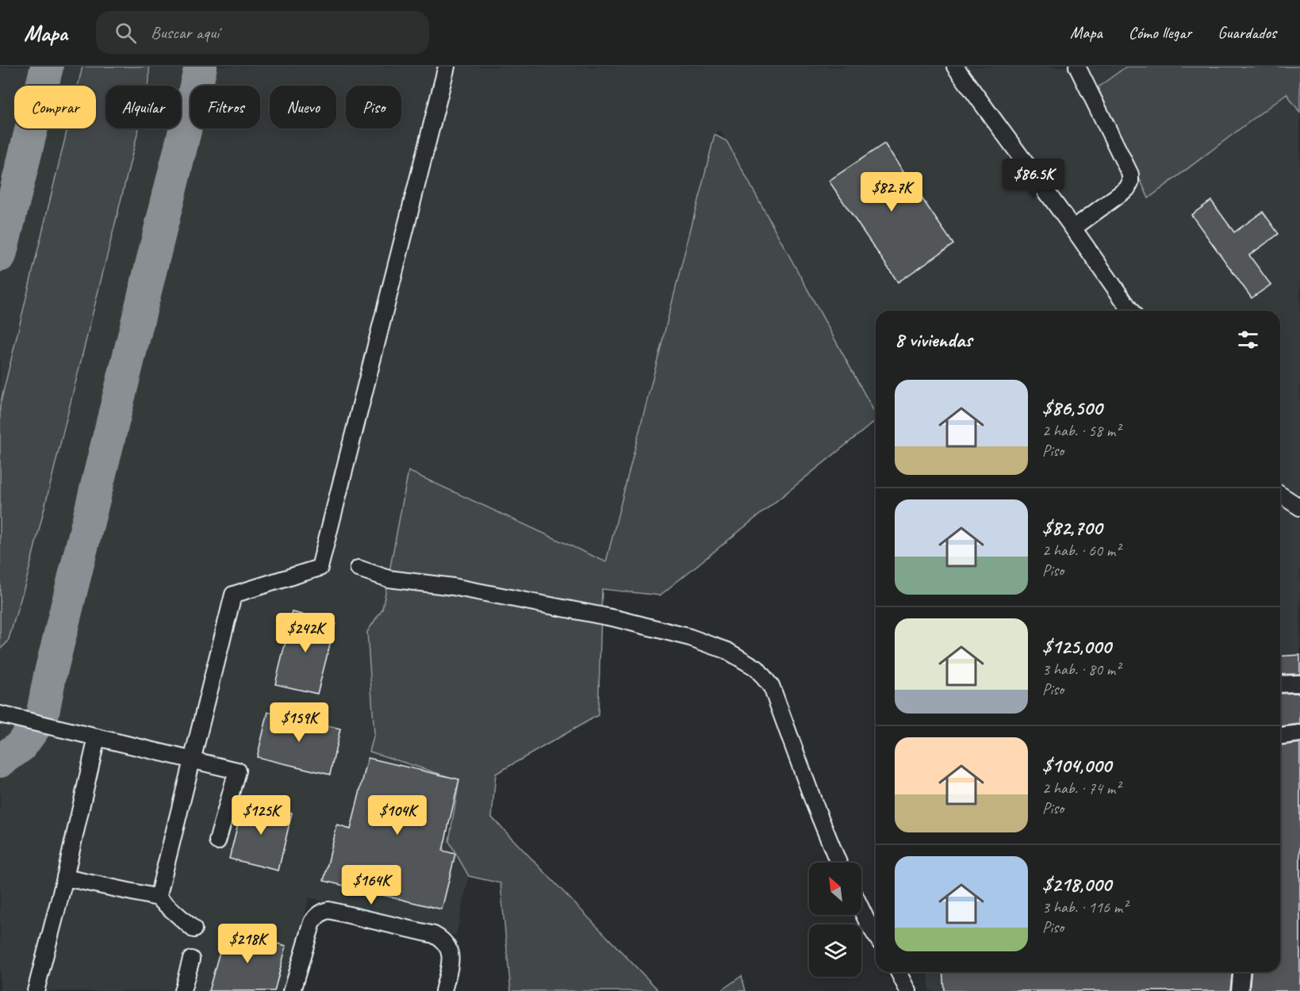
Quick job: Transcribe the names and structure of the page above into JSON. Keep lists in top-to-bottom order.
{
  "north": "top left",
  "page": {
    "header": "Mapa",
    "search": "Buscar aquí",
    "nav": ["Mapa", "Cómo llegar", "Guardados"],
    "chip": [
      "Comprar",
      "Alquilar",
      "Filtros",
      "Nuevo",
      "Piso"
    ],
    "price": [
      "$86.5K",
      "$82.7K",
      "$242K",
      "$159K",
      "$125K",
      "$104K",
      "$164K",
      "$218K"
    ],
    "heading": "8 viviendas",
    "list": [
      {
        "name": "$86,500",
        "note": "2 hab. · 58 m² · Piso"
      },
      {
        "name": "$82,700",
        "note": "2 hab. · 60 m² · Piso"
      },
      {
        "name": "$125,000",
        "note": "3 hab. · 80 m² · Piso"
      },
      {
        "name": "$104,000",
        "note": "2 hab. · 74 m² · Piso"
      },
      {
        "name": "$218,000",
        "note": "3 hab. · 116 m² · Piso"
      }
    ]
  }
}
